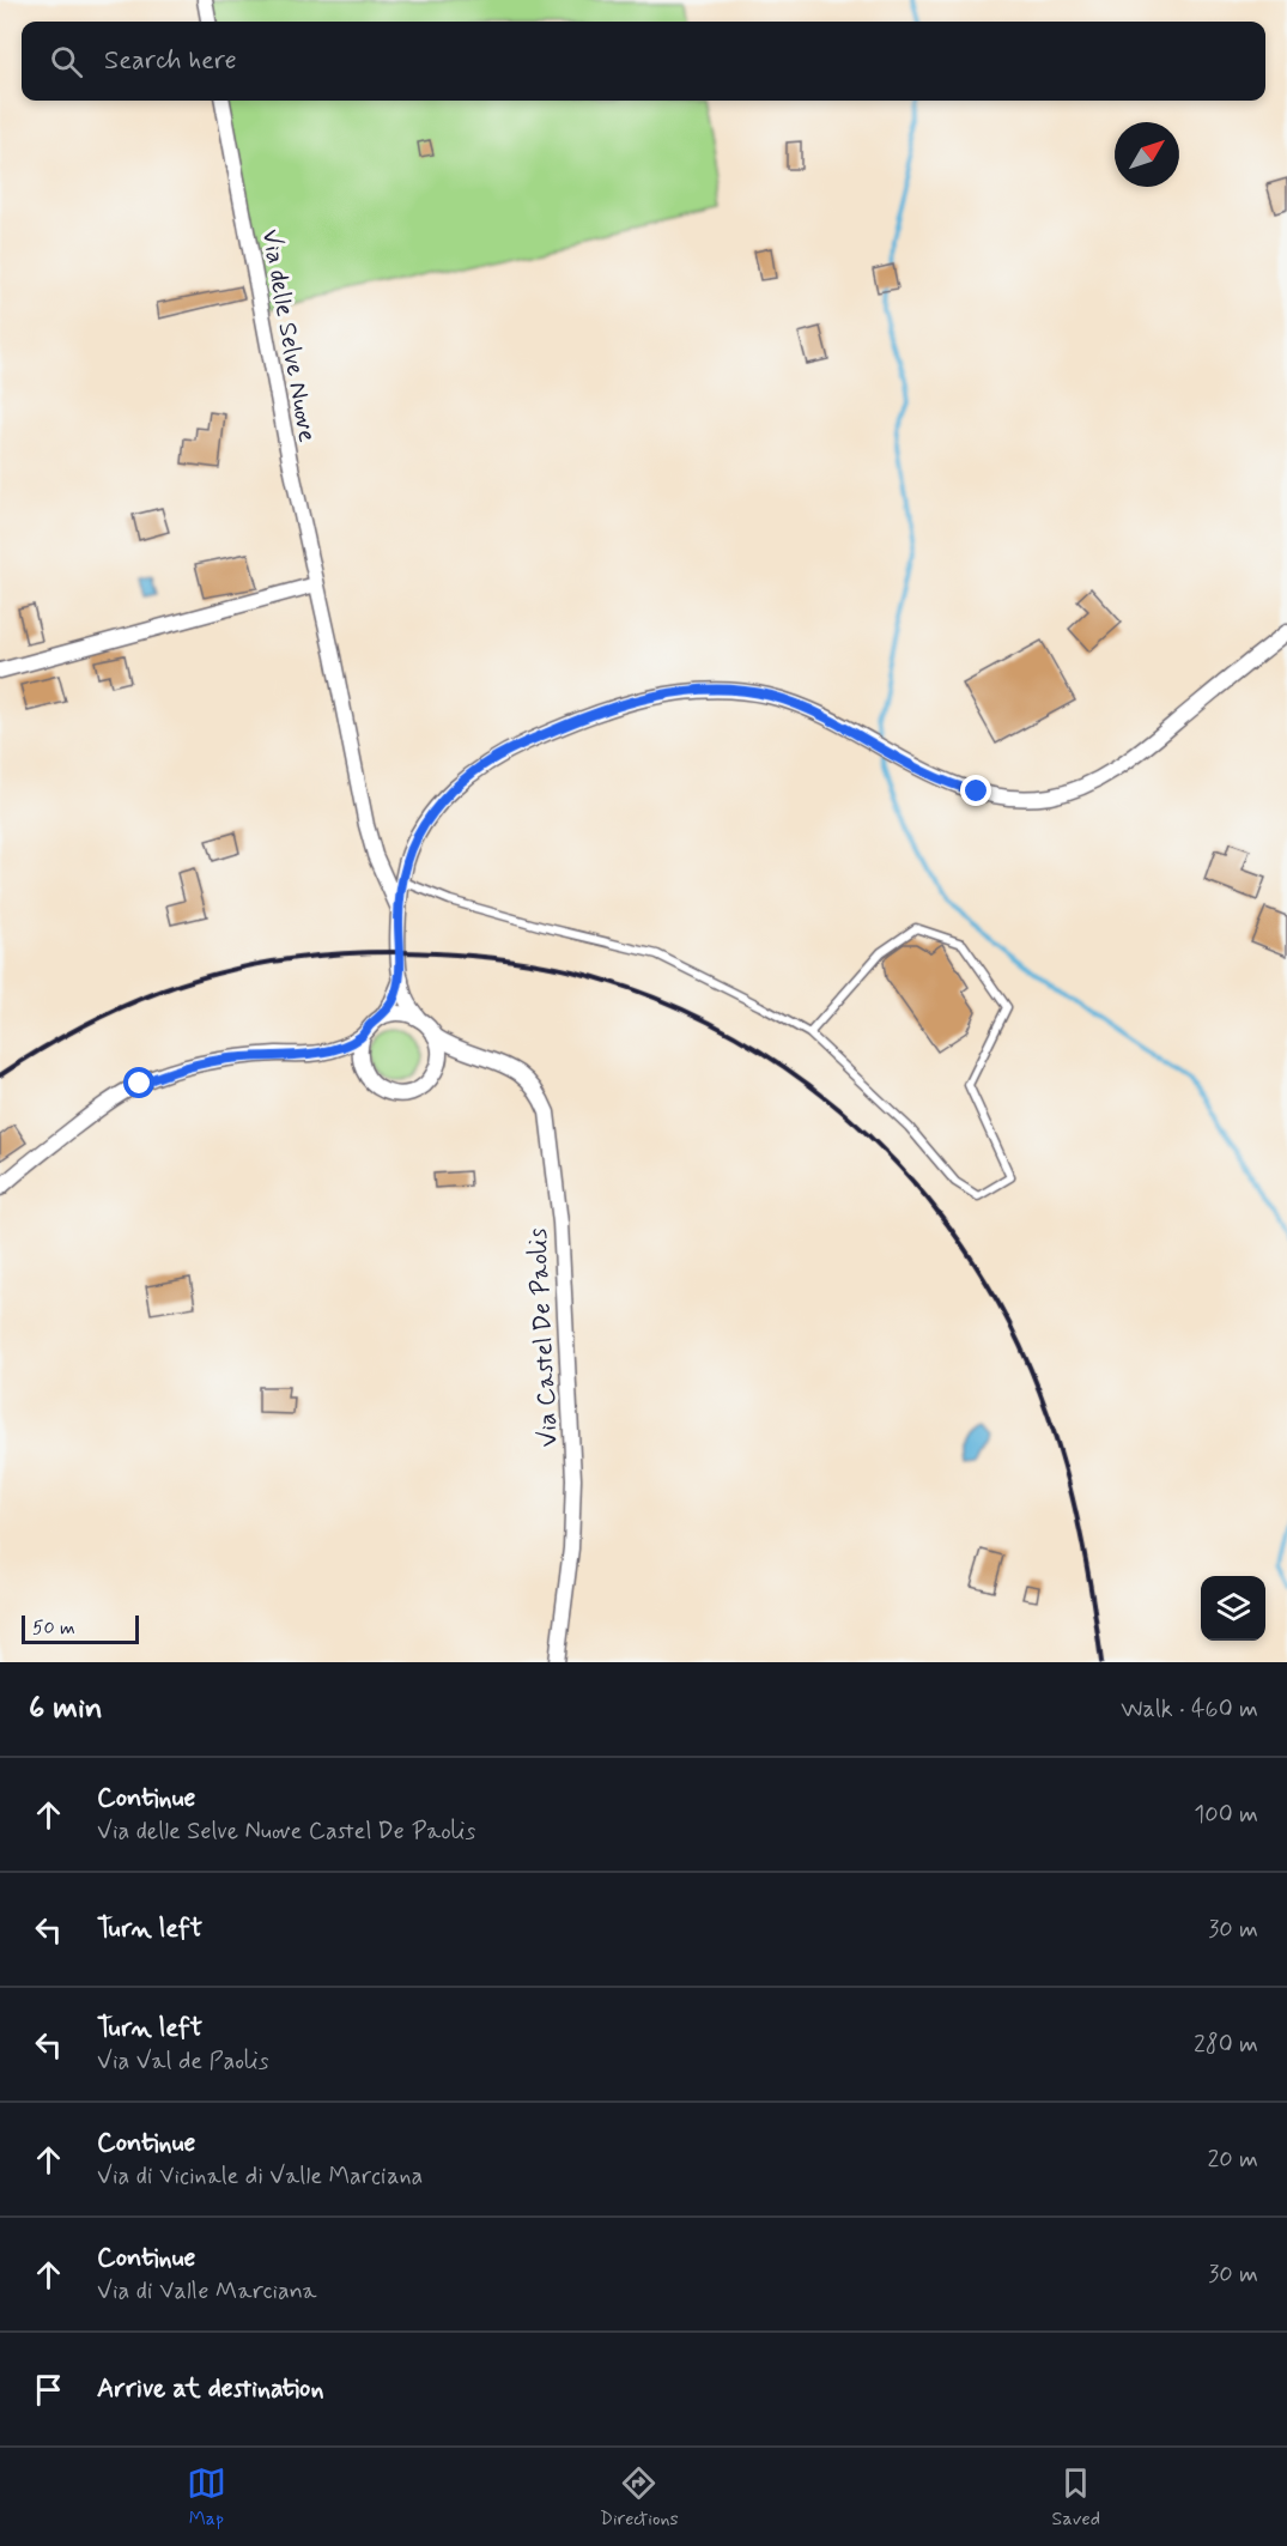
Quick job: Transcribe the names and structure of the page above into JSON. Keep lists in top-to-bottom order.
{
  "streets": {
    "street": ["Via delle Selve Nuove", "Via Castel De Paolis"]
  },
  "scale_bar": "50 m",
  "north": "top right",
  "page": {
    "search": "Search here",
    "scale": "50 m",
    "heading": ["6 min", "Walk · 460 m"],
    "list": [
      ["Continue", "Via delle Selve Nuove Castel De Paolis", "100 m"],
      ["Turn left", "30 m"],
      ["Turn left", "Via Val de Paolis", "280 m"],
      ["Continue", "Via di Vicinale di Valle Marciana", "20 m"],
      ["Continue", "Via di Valle Marciana", "30 m"],
      "Arrive at destination"
    ],
    "nav": ["Map", "Directions", "Saved"]
  }
}
